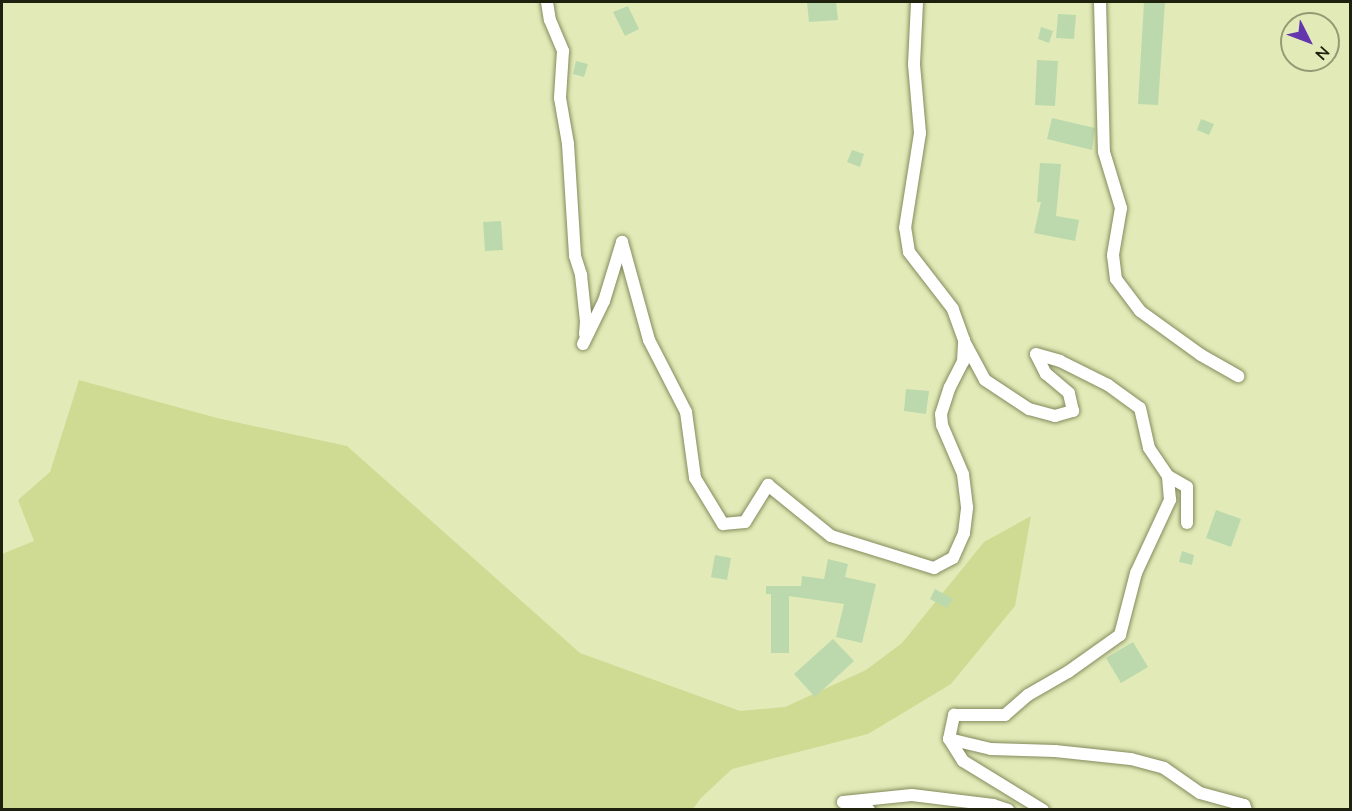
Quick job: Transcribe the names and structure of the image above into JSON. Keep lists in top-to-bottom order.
{
  "north": "bottom right"
}
